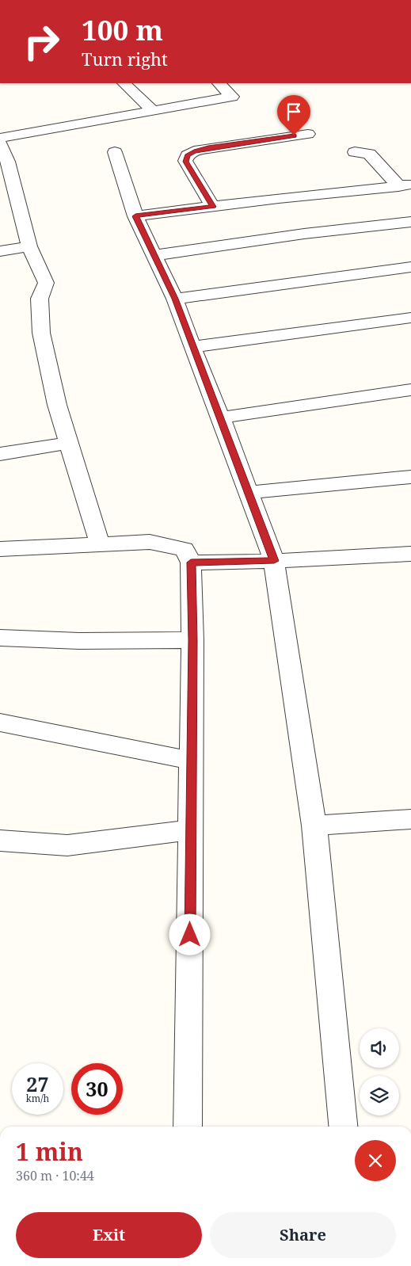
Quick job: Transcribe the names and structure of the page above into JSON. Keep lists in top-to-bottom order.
{
  "page": {
    "turn": ["100 m", "Turn right"],
    "speed": "27 km/h",
    "limit": "30",
    "heading": ["1 min", "360 m · 10:44"],
    "buttons": ["Exit", "Share"]
  }
}
